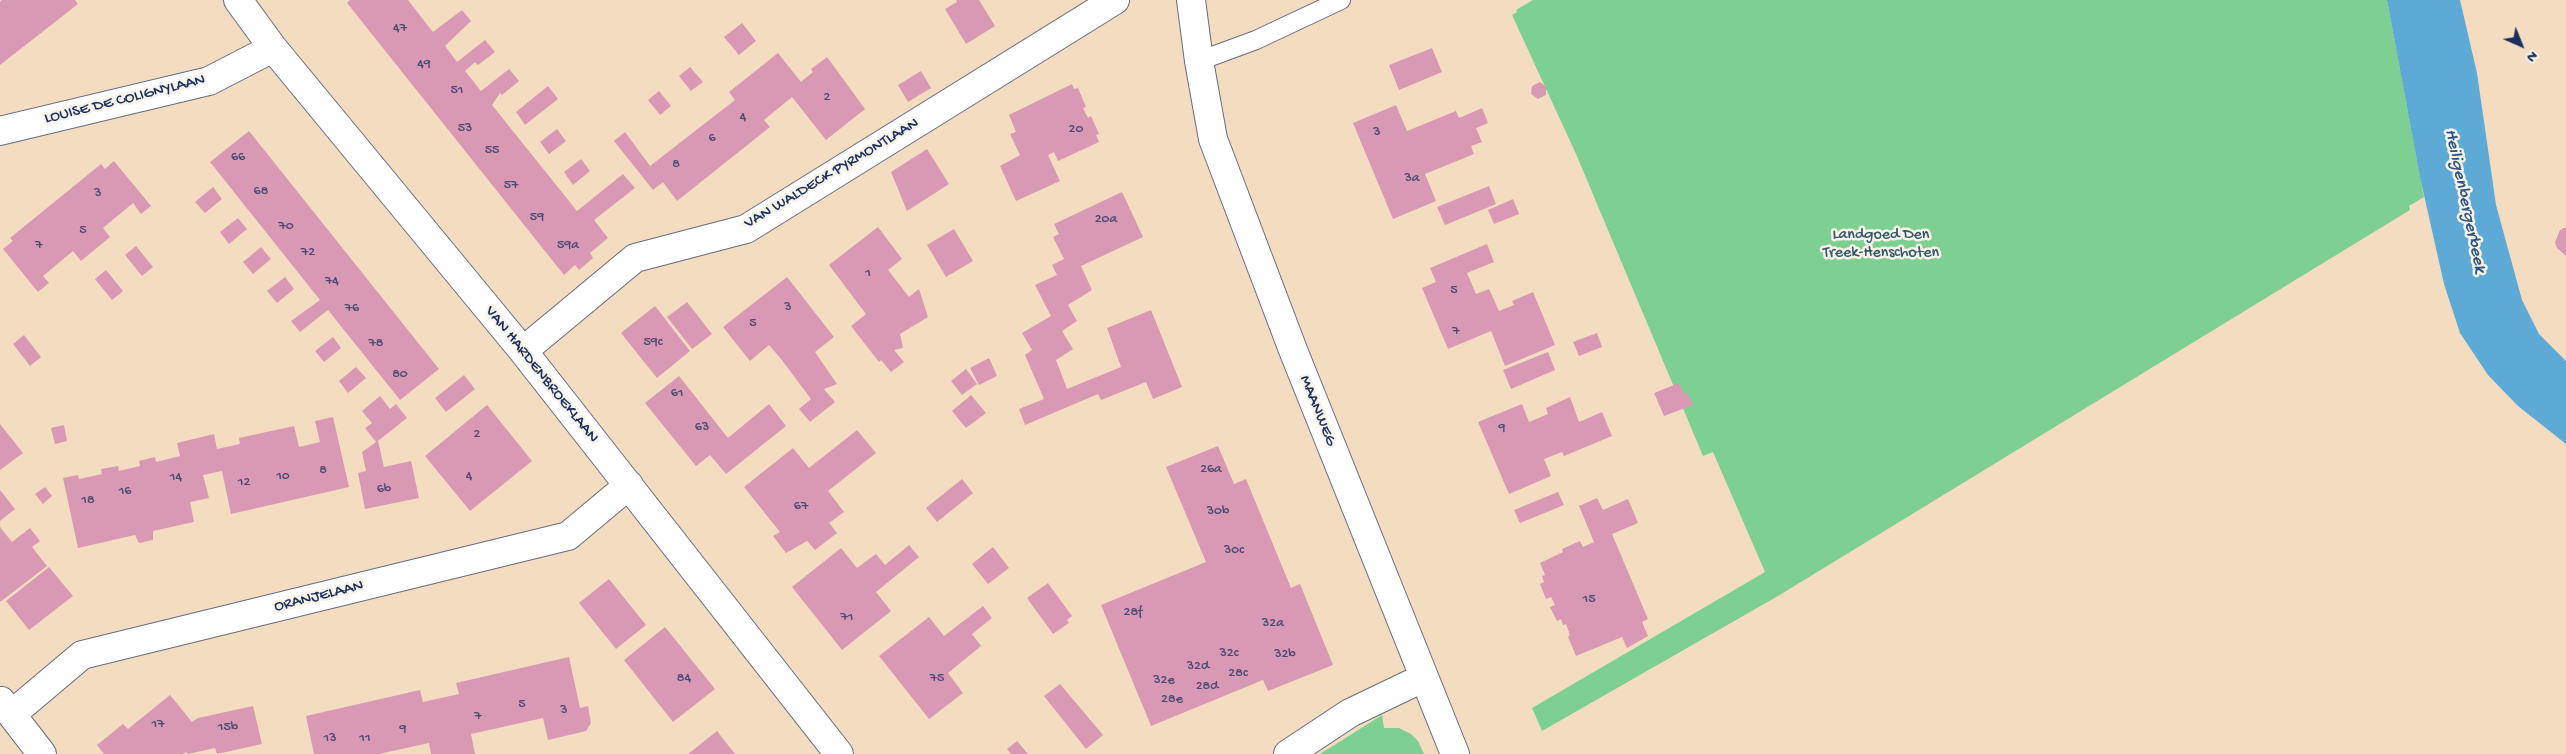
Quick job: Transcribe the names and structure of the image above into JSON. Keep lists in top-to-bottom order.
{
  "streets": {
    "street": [
      "LOUISE DE COLIGNYLAAN",
      "VAN WALDECK PYRMONTLAAN",
      "VAN HARDENBROEKLAAN",
      "MAANWEG",
      "ORANJELAAN"
    ]
  },
  "crossings": [
    ["LOUISE DE COLIGNYLAAN", "VAN HARDENBROEKLAAN"],
    ["VAN WALDECK PYRMONTLAAN", "VAN HARDENBROEKLAAN"],
    ["VAN HARDENBROEKLAAN", "ORANJELAAN"]
  ],
  "water": ["Heiligenbergerbeek"],
  "parks": ["Landgoed Den Treek-Henschoten"],
  "house_numbers": [
    "47",
    "49",
    "51",
    "2",
    "4",
    "53",
    "20",
    "3",
    "6",
    "55",
    "66",
    "8",
    "3a",
    "57",
    "68",
    "3",
    "59",
    "20a",
    "70",
    "5",
    "7",
    "59a",
    "72",
    "1",
    "74",
    "5",
    "3",
    "76",
    "5",
    "7",
    "59c",
    "78",
    "80",
    "61",
    "63",
    "9",
    "2",
    "26a",
    "8",
    "10",
    "4",
    "14",
    "12",
    "6b",
    "16",
    "18",
    "67",
    "30b",
    "30c",
    "15",
    "28f",
    "71",
    "32a",
    "32c",
    "32b",
    "32d",
    "28c",
    "84",
    "75",
    "32e",
    "28d",
    "28e",
    "5",
    "3",
    "7",
    "17",
    "15b",
    "9",
    "13",
    "11"
  ],
  "north": "bottom right"
}
